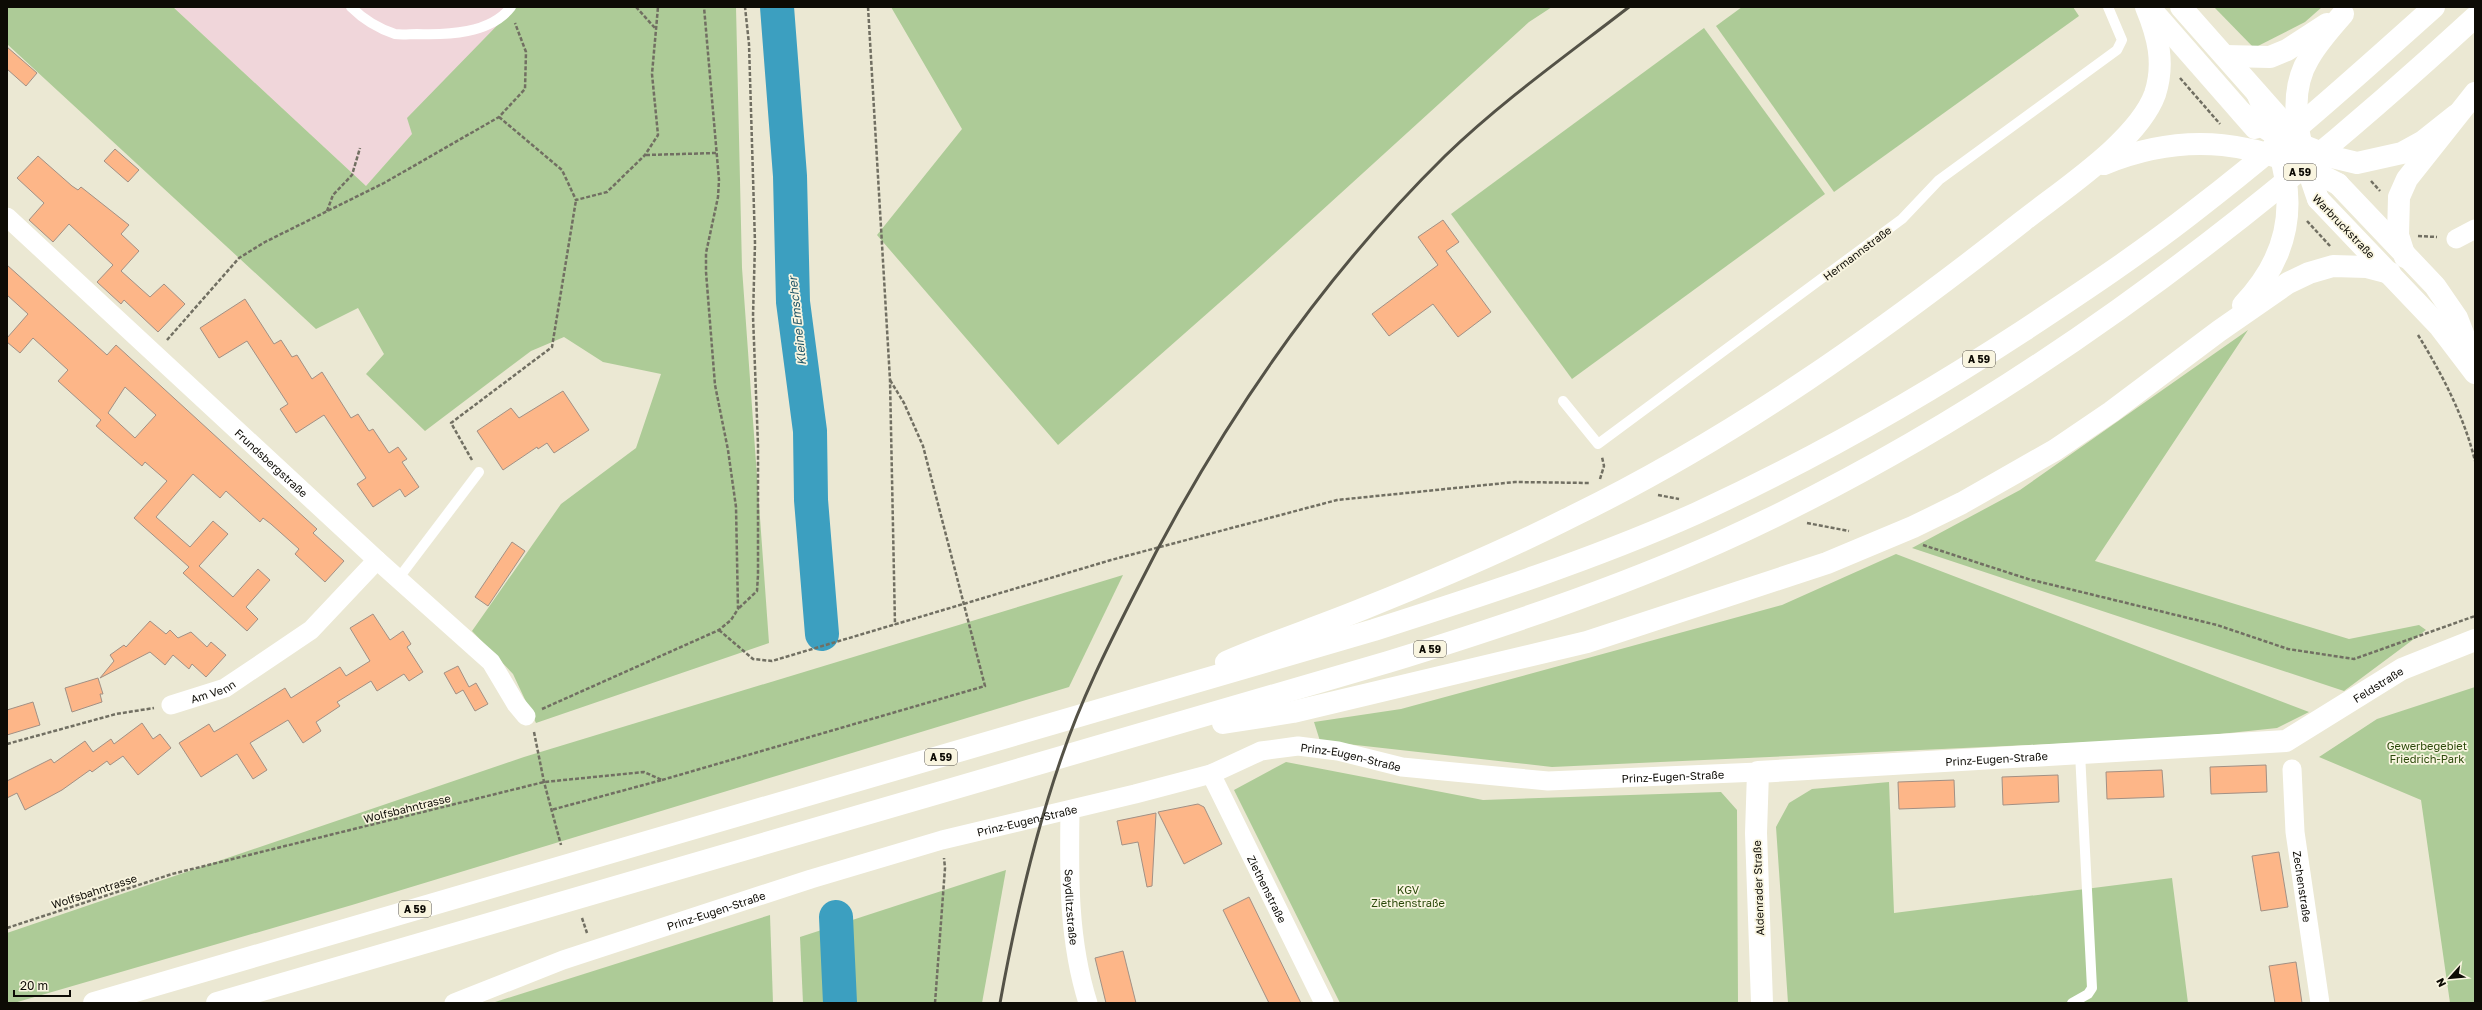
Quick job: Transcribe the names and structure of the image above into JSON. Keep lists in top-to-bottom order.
{
  "streets": {
    "main road": [
      "A 59",
      "Warbruckstraße",
      "Feldstraße",
      "Prinz-Eugen-Straße",
      "Aldenrader Straße"
    ],
    "street": [
      "Frundsbergstraße",
      "Am Venn",
      "Zechenstraße",
      "Ziethenstraße",
      "Seydlitzstraße"
    ],
    "lane": ["Hermannstraße"],
    "path": ["Wolfsbahntrasse"]
  },
  "crossings": [
    ["Frundsbergstraße", "Am Venn"],
    ["Feldstraße", "Prinz-Eugen-Straße"],
    ["Prinz-Eugen-Straße", "Aldenrader Straße"],
    ["Prinz-Eugen-Straße", "Ziethenstraße"],
    ["Prinz-Eugen-Straße", "Seydlitzstraße"]
  ],
  "water": ["Kleine Emscher"],
  "parks": ["Gewerbegebiet Friedrich-Park", "KGV Ziethenstraße"],
  "scale_bar": "20 m",
  "north": "bottom left"
}
